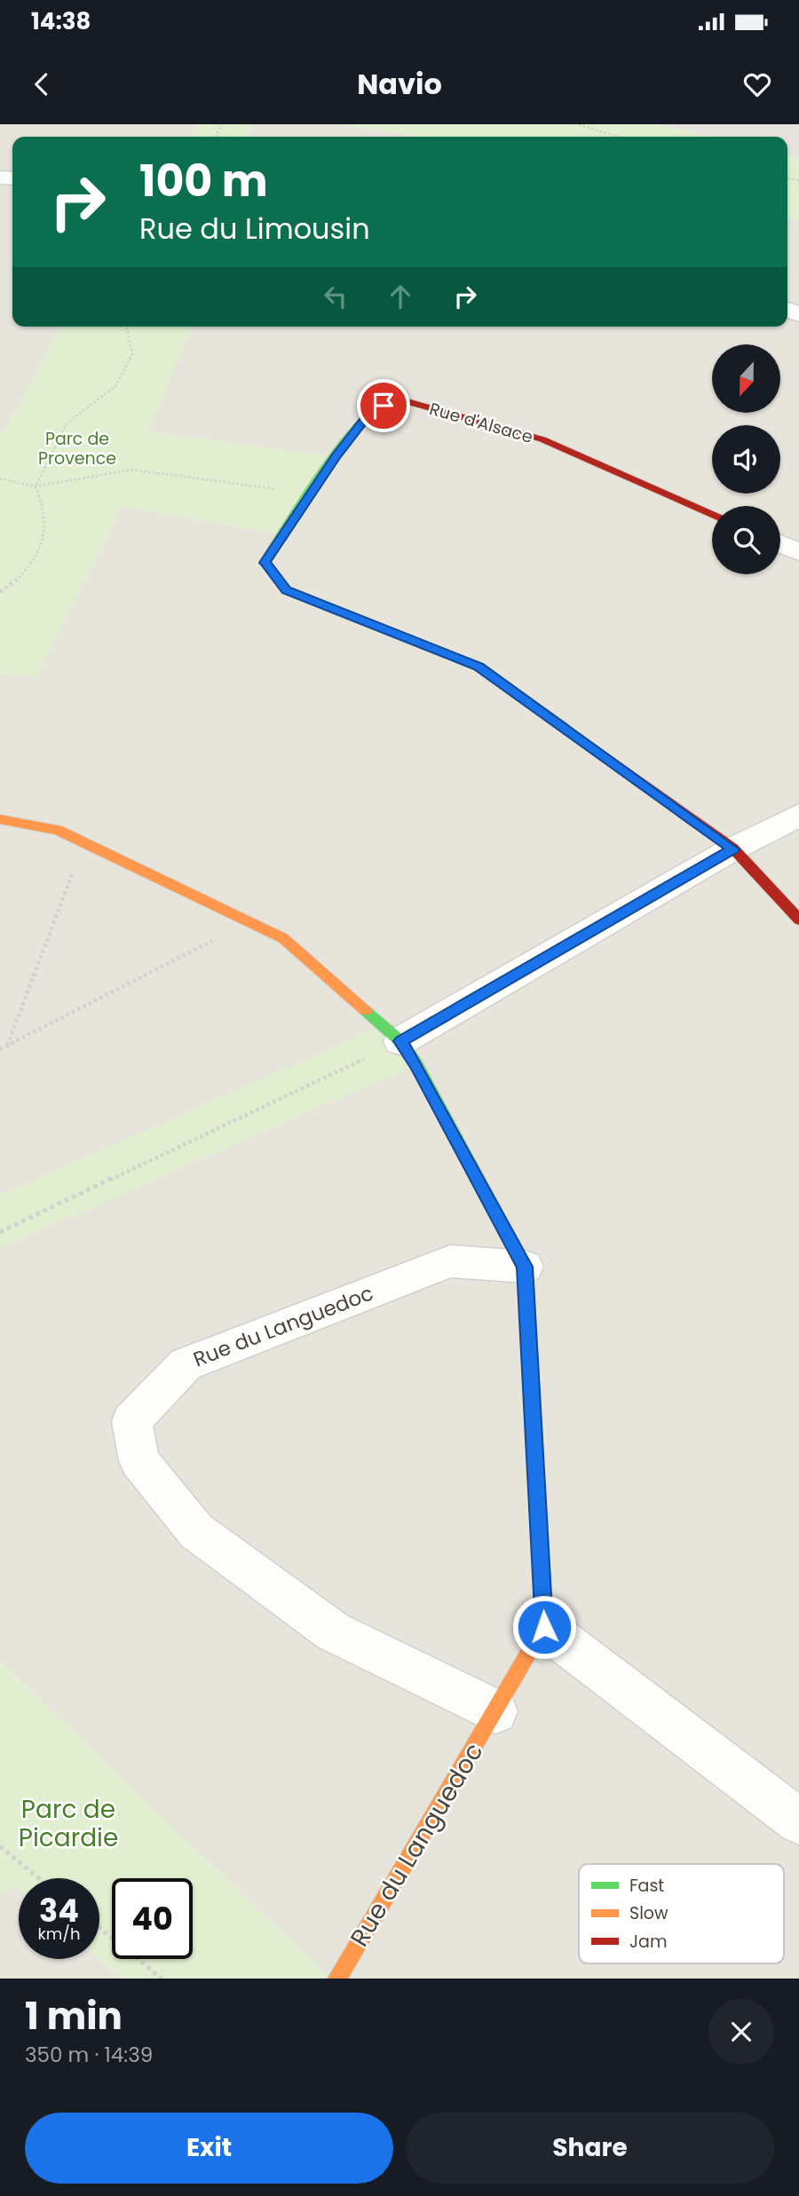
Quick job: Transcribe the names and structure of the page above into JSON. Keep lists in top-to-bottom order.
{
  "streets": {
    "street": ["Rue d'Alsace", "Rue du Languedoc"]
  },
  "parks": ["Parc de Provence", "Parc de Picardie"],
  "legend": ["Fast", "Slow", "Jam"],
  "north": "bottom",
  "page": {
    "status": "14:38",
    "header": "Navio",
    "turn": ["100 m", "Rue du Limousin"],
    "speed": "34 km/h",
    "limit": "40",
    "heading": ["1 min", "350 m · 14:39"],
    "buttons": ["Exit", "Share"]
  }
}
